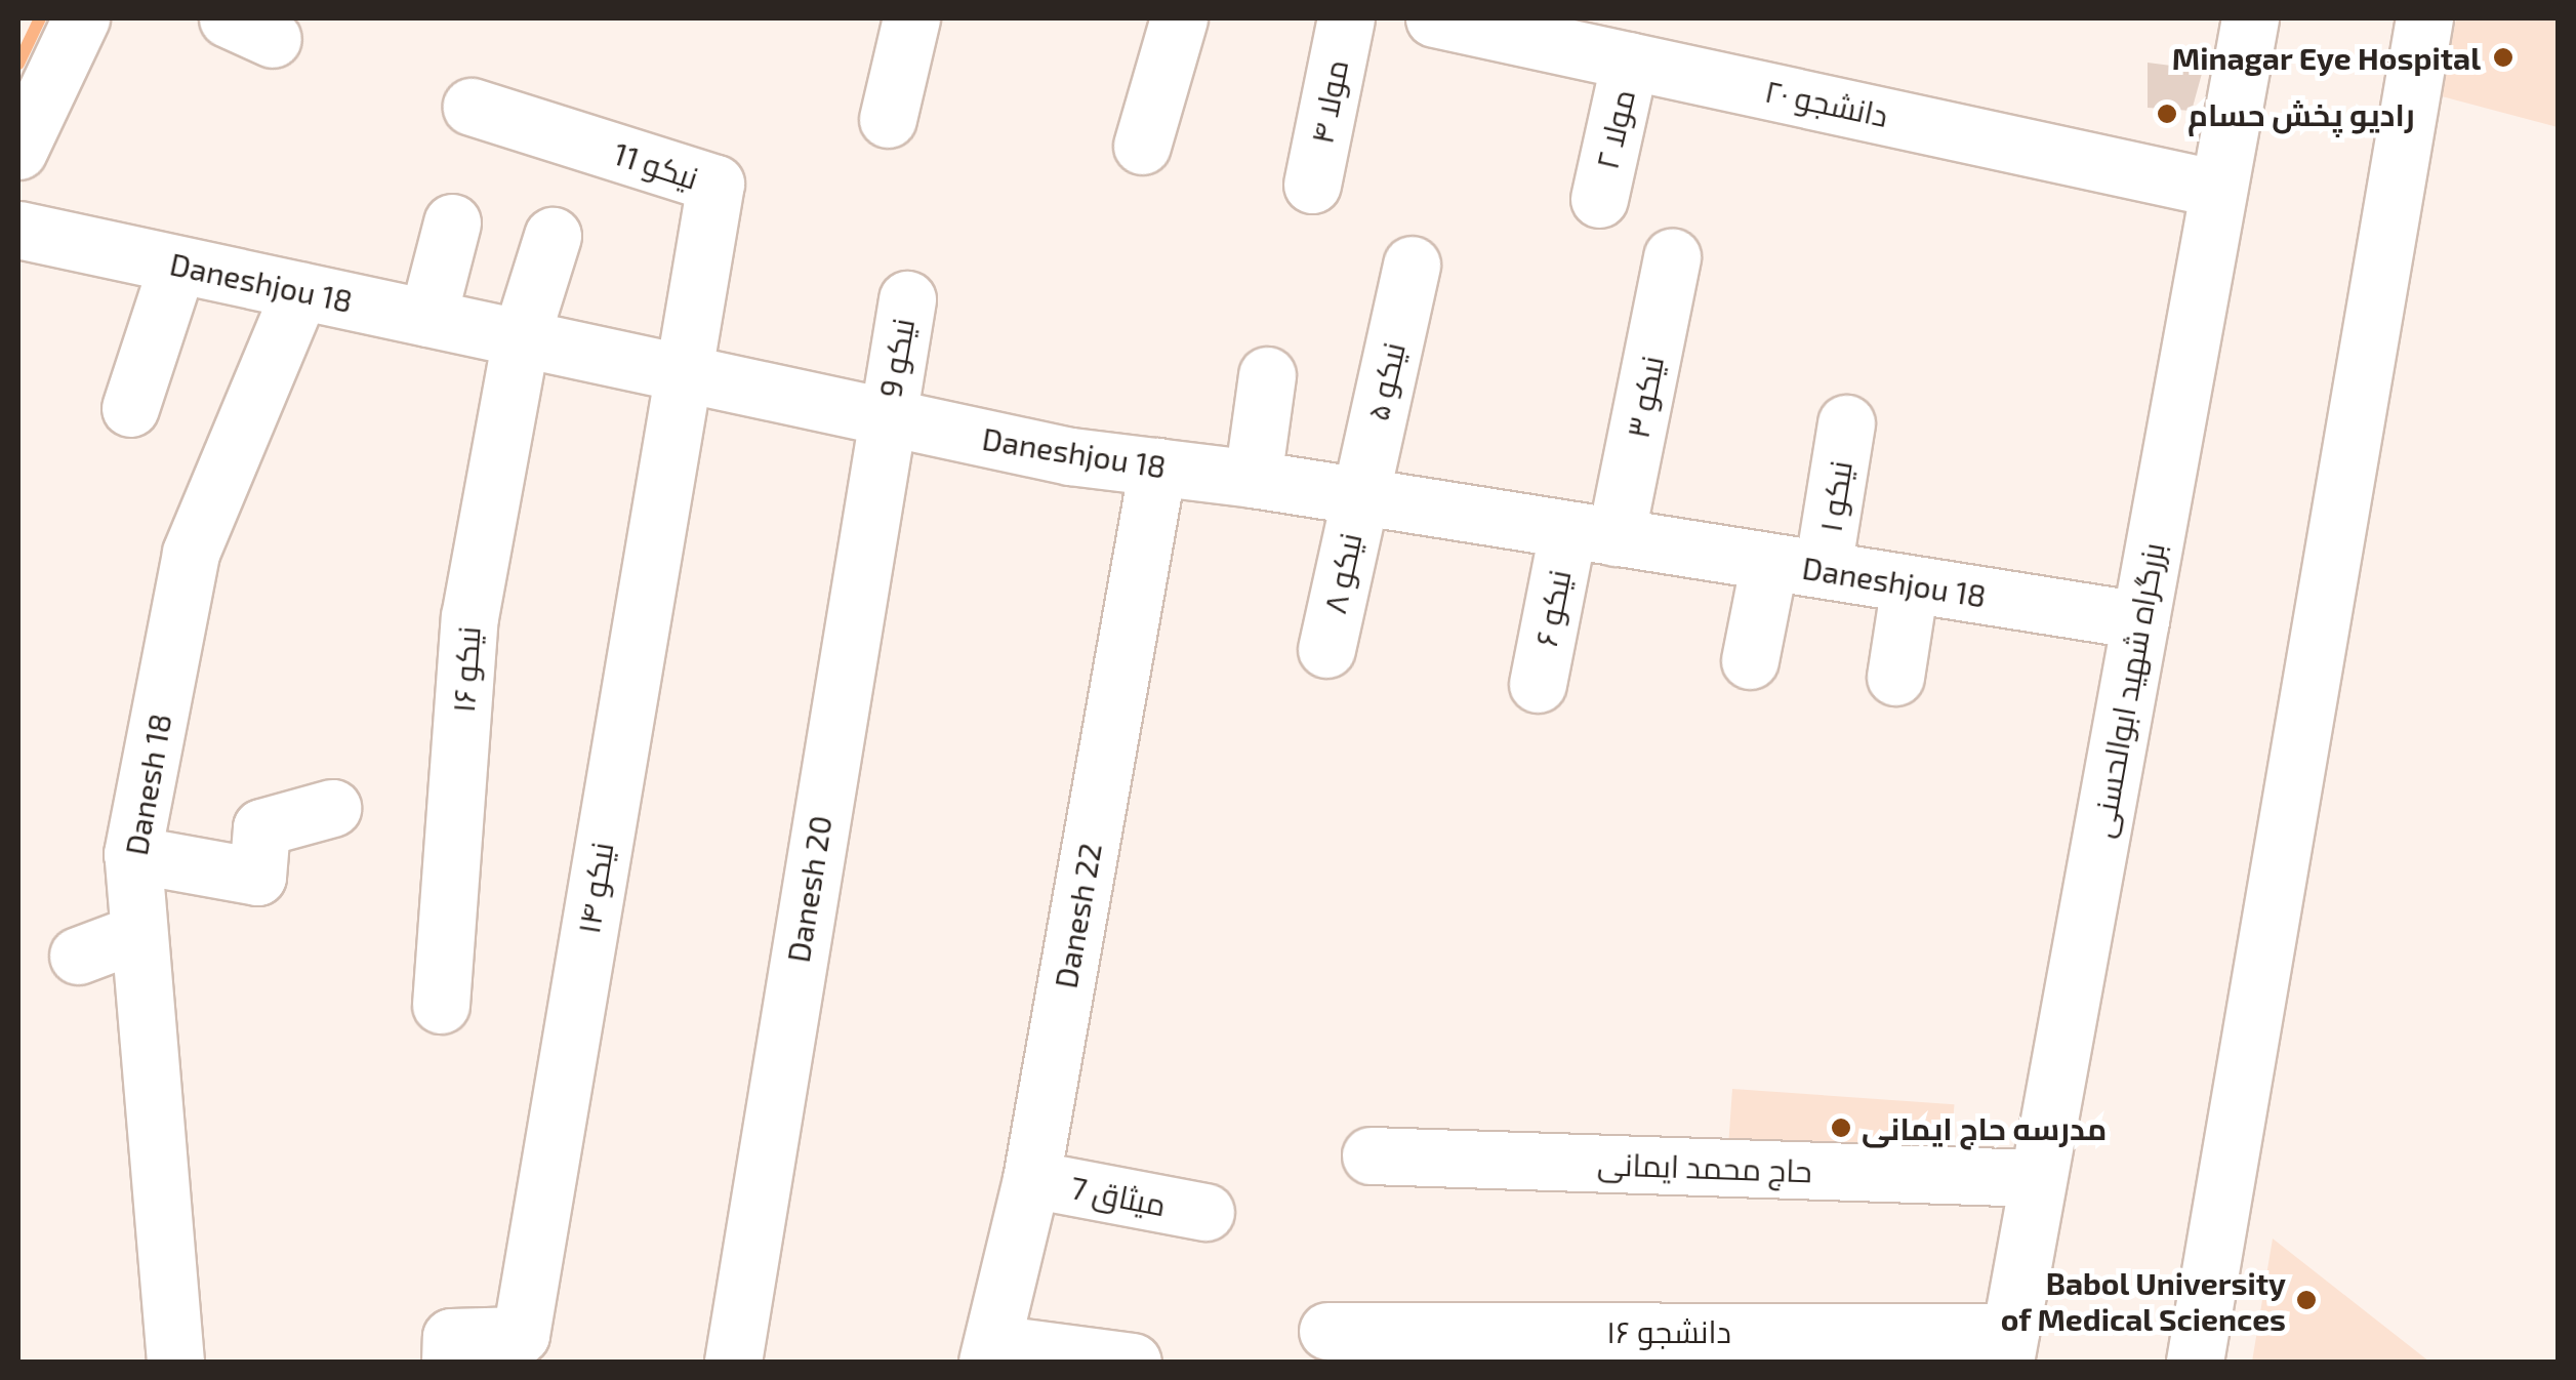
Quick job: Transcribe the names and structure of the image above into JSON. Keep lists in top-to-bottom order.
{
  "streets": {
    "street": [
      "مولا ۴",
      "دانشجو ۲۰",
      "مولا ۲",
      "نیکو 11",
      "Daneshjou 18",
      "نیکو 9",
      "نیکو ۵",
      "نیکو ۳",
      "نیکو ۱",
      "نیکو ۸",
      "نیکو ۶",
      "نیکو ۱۶",
      "بزرگراه شهید ابوالحسنی",
      "Danesh 18",
      "نیکو ۱۴",
      "Danesh 20",
      "Danesh 22",
      "حاج محمد ایمانی",
      "میثاق 7",
      "دانشجو ۱۶"
    ]
  },
  "crossings": [
    ["دانشجو ۲۰", "مولا ۲"],
    ["دانشجو ۲۰", "بزرگراه شهید ابوالحسنی"],
    ["نیکو 11", "Daneshjou 18"],
    ["نیکو 11", "نیکو ۱۴"],
    ["Daneshjou 18", "نیکو 9"],
    ["Daneshjou 18", "نیکو ۵"],
    ["Daneshjou 18", "نیکو ۳"],
    ["Daneshjou 18", "نیکو ۱"],
    ["Daneshjou 18", "نیکو ۸"],
    ["Daneshjou 18", "نیکو ۶"],
    ["Daneshjou 18", "نیکو ۱۶"],
    ["Daneshjou 18", "بزرگراه شهید ابوالحسنی"],
    ["Daneshjou 18", "Danesh 18"],
    ["Daneshjou 18", "نیکو ۱۴"],
    ["Daneshjou 18", "Danesh 20"],
    ["Daneshjou 18", "Danesh 22"],
    ["نیکو 9", "Danesh 20"],
    ["نیکو ۵", "نیکو ۸"],
    ["نیکو ۳", "نیکو ۶"],
    ["بزرگراه شهید ابوالحسنی", "حاج محمد ایمانی"],
    ["بزرگراه شهید ابوالحسنی", "دانشجو ۱۶"],
    ["Danesh 22", "میثاق 7"]
  ],
  "places": [
    "Minagar Eye Hospital",
    "رادیو پخش حسام",
    "مدرسه حاج ایمانی",
    "Babol University of Medical Sciences"
  ]
}
